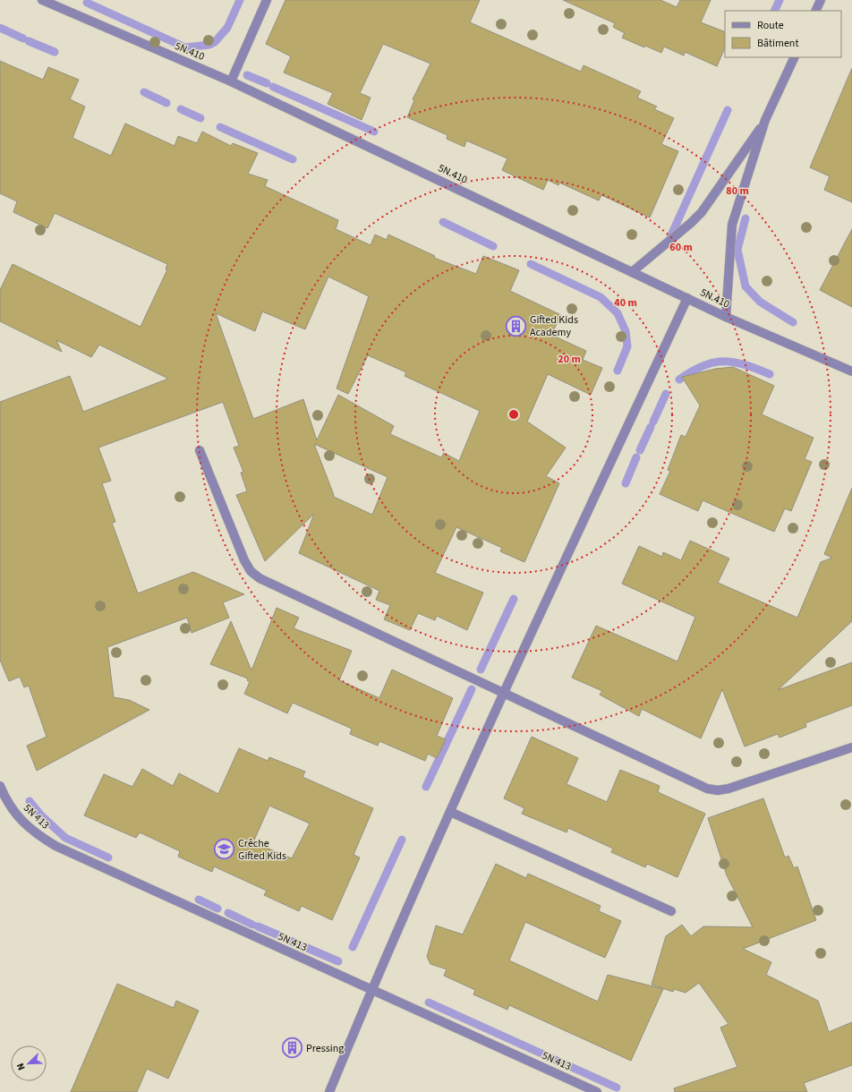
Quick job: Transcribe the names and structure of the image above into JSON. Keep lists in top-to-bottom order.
{
  "streets": {
    "street": ["5N.410", "5N 413"]
  },
  "places": {
    "building": ["Gifted Kids Academy", "Pressing"],
    "school or university": ["Crêche Gifted Kids"]
  },
  "legend": ["Route", "Bâtiment"],
  "north": "bottom left",
  "rings": [
    "80 m",
    "60 m",
    "40 m",
    "20 m"
  ]
}
